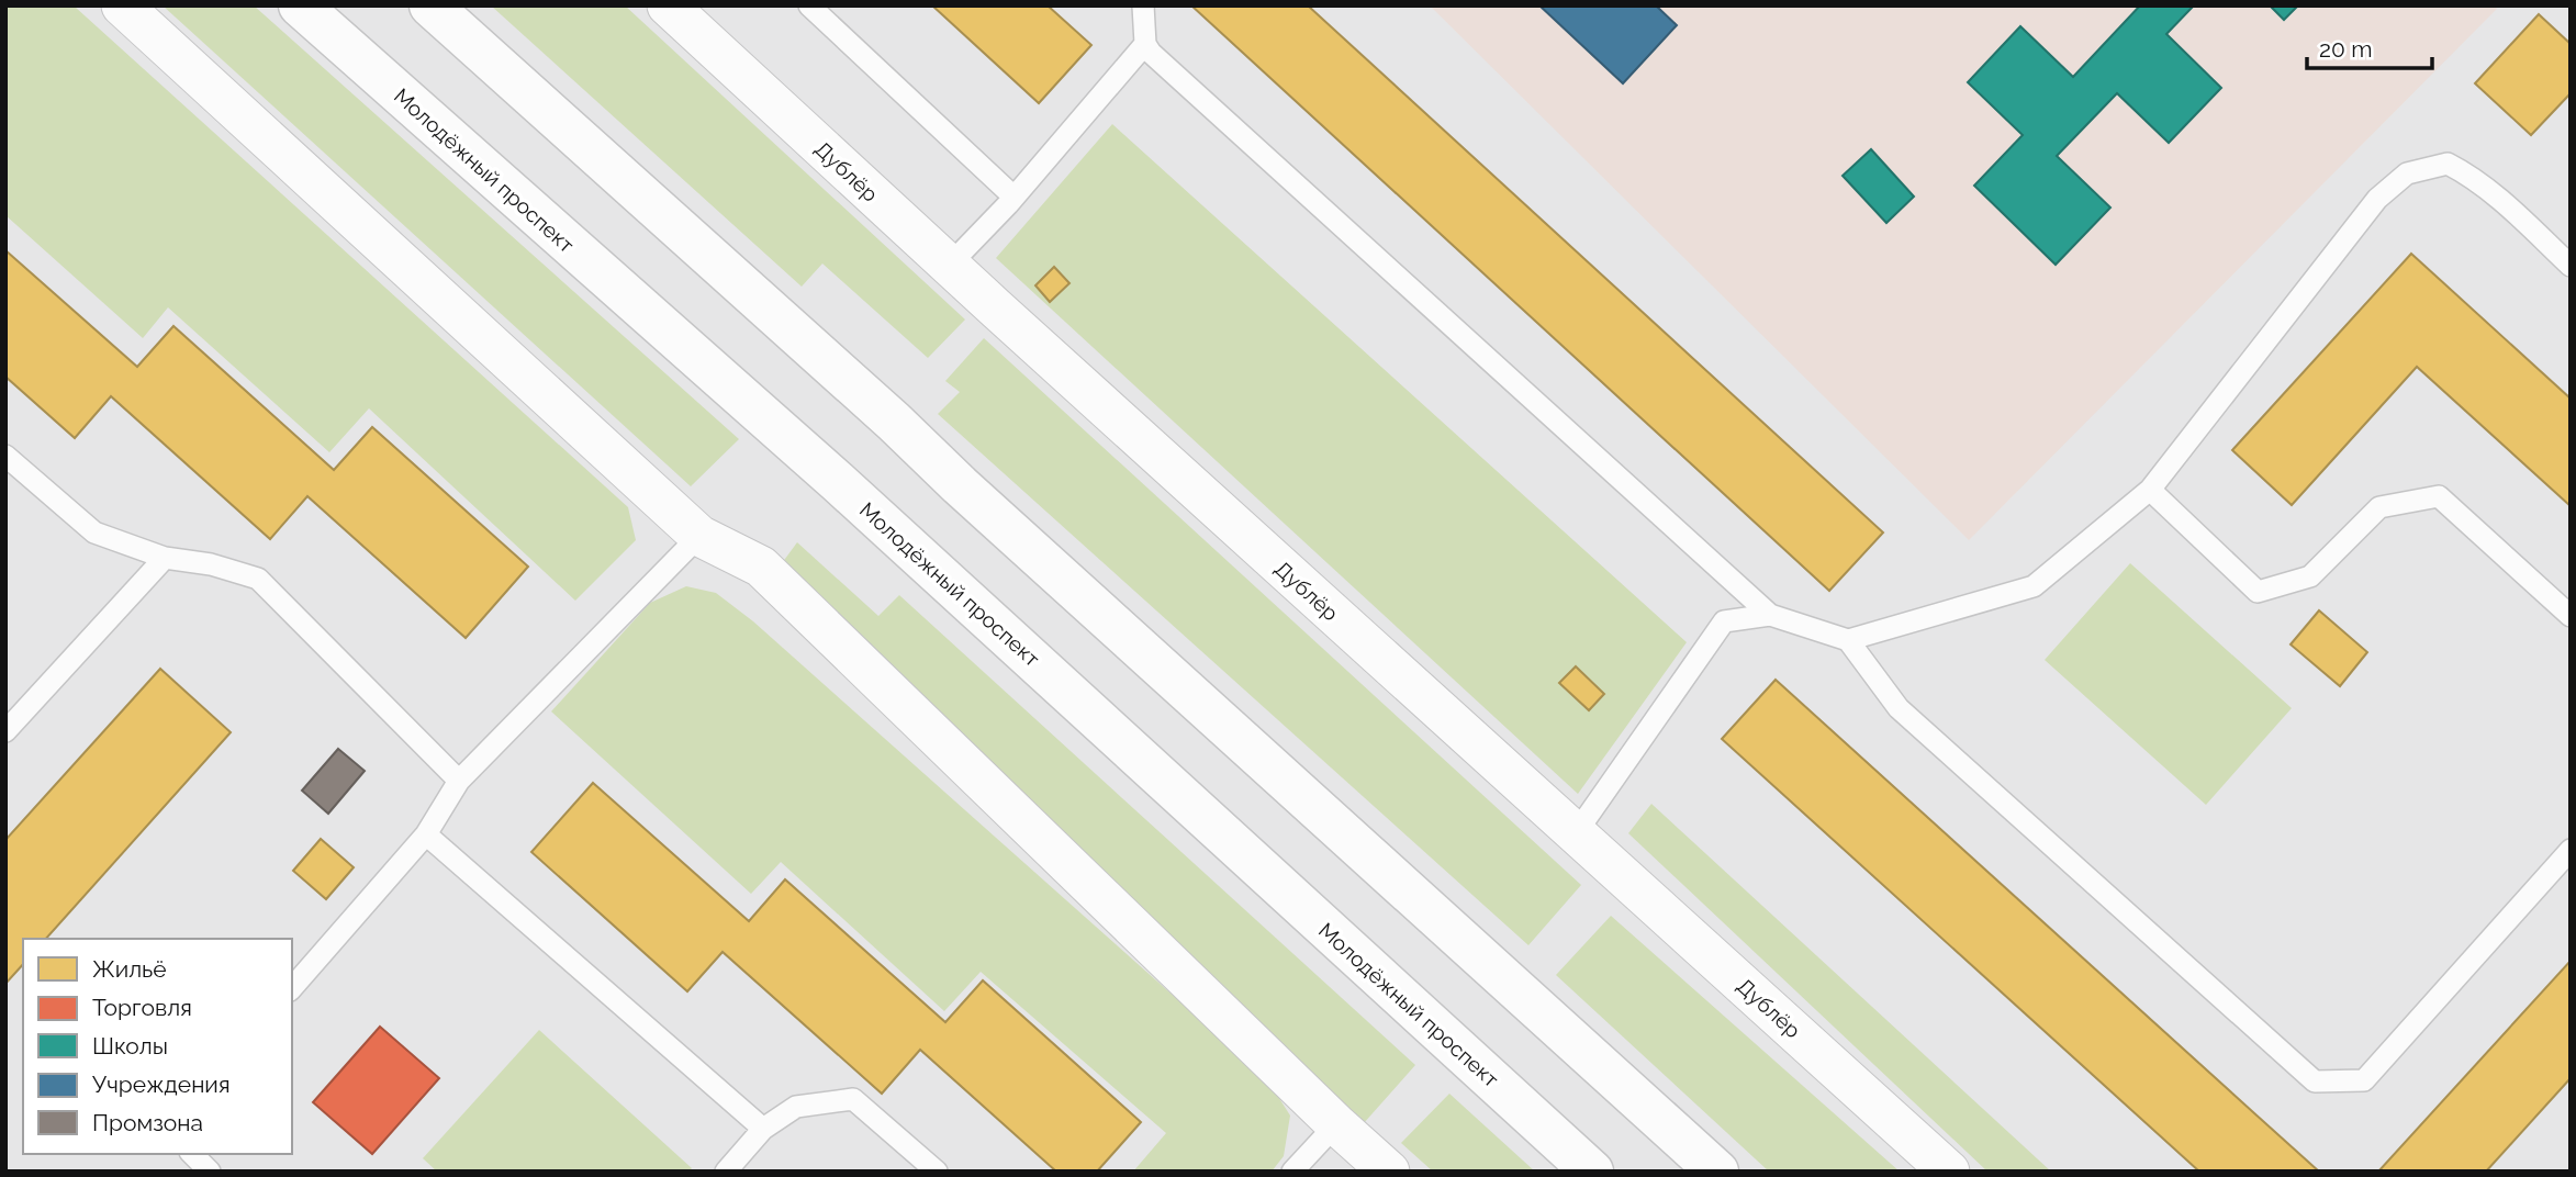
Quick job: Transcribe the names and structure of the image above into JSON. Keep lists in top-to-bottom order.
{
  "streets": {
    "main road": ["Молодёжный проспект"],
    "street": ["Дублёр"]
  },
  "legend": [
    "Жильё",
    "Торговля",
    "Школы",
    "Учреждения",
    "Промзона"
  ],
  "scale_bar": "20 m"
}
